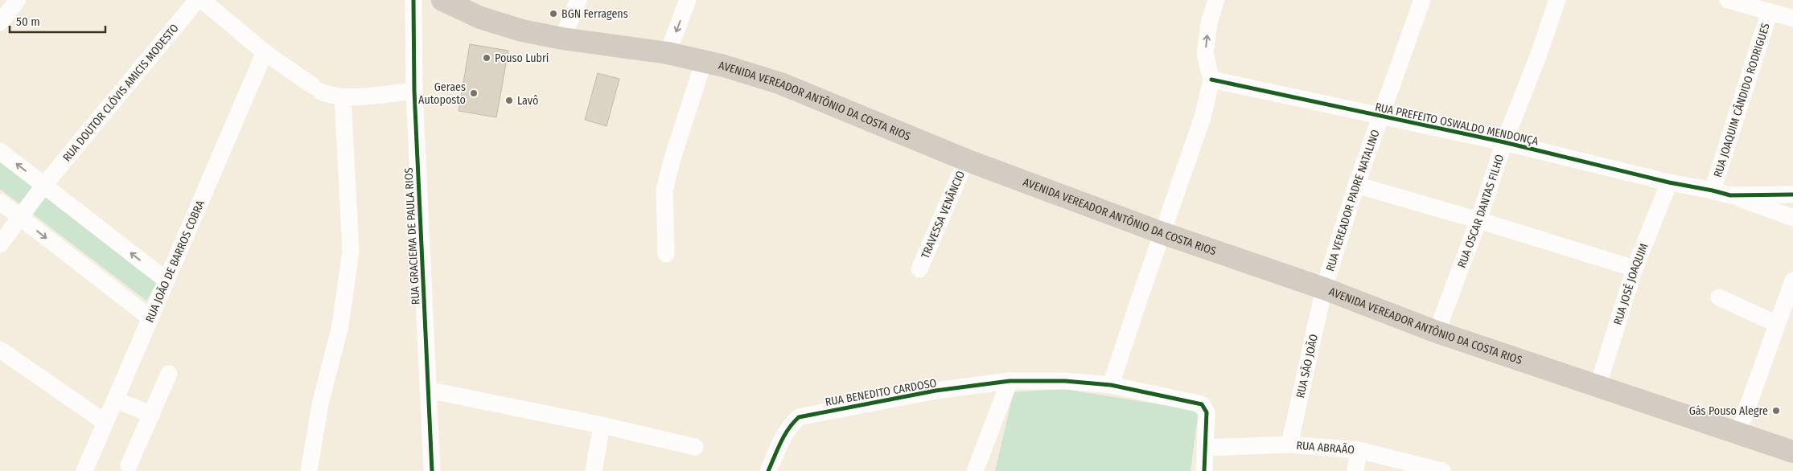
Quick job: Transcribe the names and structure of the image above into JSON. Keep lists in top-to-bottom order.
{
  "streets": {
    "main road": ["AVENIDA VEREADOR ANTÔNIO DA COSTA RIOS"],
    "street": [
      "RUA DOUTOR CLÓVIS AMICIS MODESTO",
      "RUA JOAQUIM CÂNDIDO RODRIGUES",
      "RUA PREFEITO OSWALDO MENDONÇA",
      "RUA VEREADOR PADRE NATALINO",
      "RUA OSCAR DANTAS FILHO",
      "TRAVESSA VENÂNCIO",
      "RUA GRACIEMA DE PAULA RIOS",
      "RUA JOÃO DE BARROS COBRA",
      "RUA JOSÉ JOAQUIM",
      "RUA SÃO JOÃO",
      "RUA BENEDITO CARDOSO",
      "RUA ABRAÃO"
    ]
  },
  "crossings": [
    ["RUA JOAQUIM CÂNDIDO RODRIGUES", "RUA PREFEITO OSWALDO MENDONÇA"],
    ["AVENIDA VEREADOR ANTÔNIO DA COSTA RIOS", "RUA VEREADOR PADRE NATALINO"],
    ["AVENIDA VEREADOR ANTÔNIO DA COSTA RIOS", "RUA OSCAR DANTAS FILHO"],
    ["AVENIDA VEREADOR ANTÔNIO DA COSTA RIOS", "TRAVESSA VENÂNCIO"],
    ["AVENIDA VEREADOR ANTÔNIO DA COSTA RIOS", "RUA JOSÉ JOAQUIM"],
    ["AVENIDA VEREADOR ANTÔNIO DA COSTA RIOS", "RUA SÃO JOÃO"],
    ["RUA PREFEITO OSWALDO MENDONÇA", "RUA VEREADOR PADRE NATALINO"],
    ["RUA PREFEITO OSWALDO MENDONÇA", "RUA OSCAR DANTAS FILHO"],
    ["RUA PREFEITO OSWALDO MENDONÇA", "RUA JOSÉ JOAQUIM"],
    ["RUA VEREADOR PADRE NATALINO", "RUA SÃO JOÃO"],
    ["RUA SÃO JOÃO", "RUA ABRAÃO"],
    ["RUA BENEDITO CARDOSO", "RUA ABRAÃO"]
  ],
  "places": [
    "BGN Ferragens",
    "Pouso Lubri",
    "Geraes Autoposto",
    "Lavô",
    "Gás Pouso Alegre"
  ],
  "scale_bar": "50 m"
}
